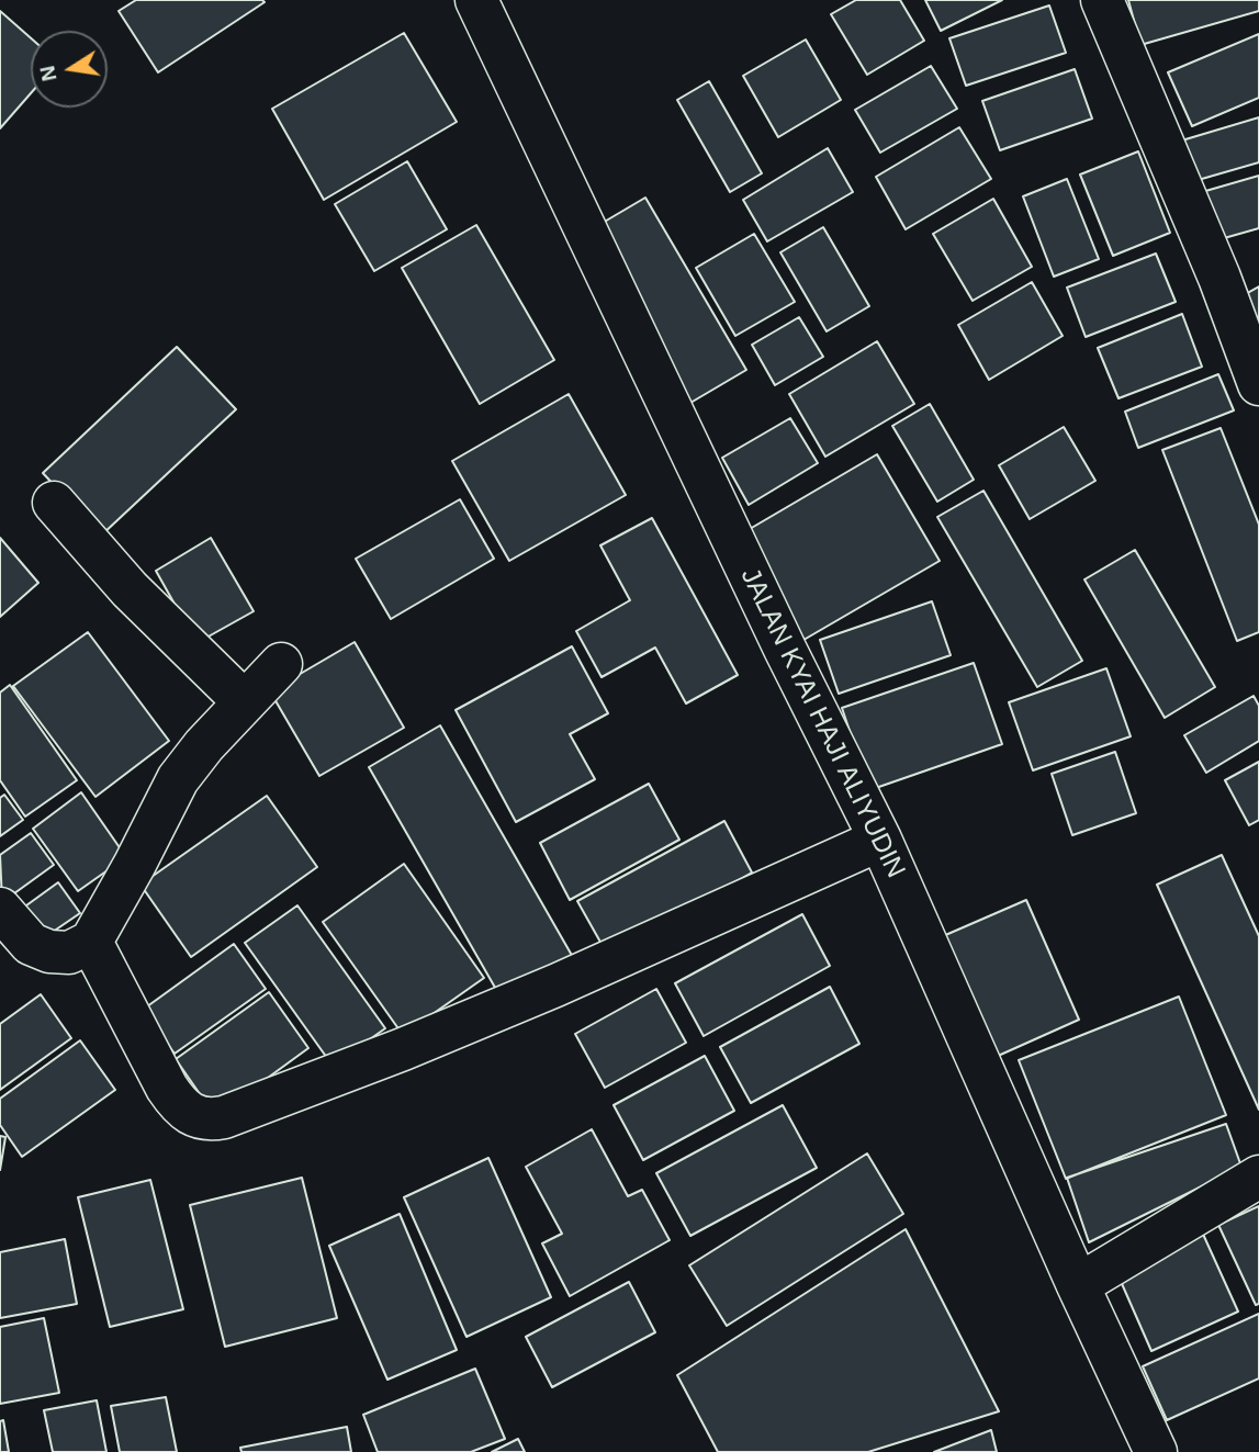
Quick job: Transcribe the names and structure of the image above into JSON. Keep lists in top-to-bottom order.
{
  "streets": {
    "street": ["JALAN KYAI HAJI ALIYUDIN"]
  },
  "north": "left"
}
